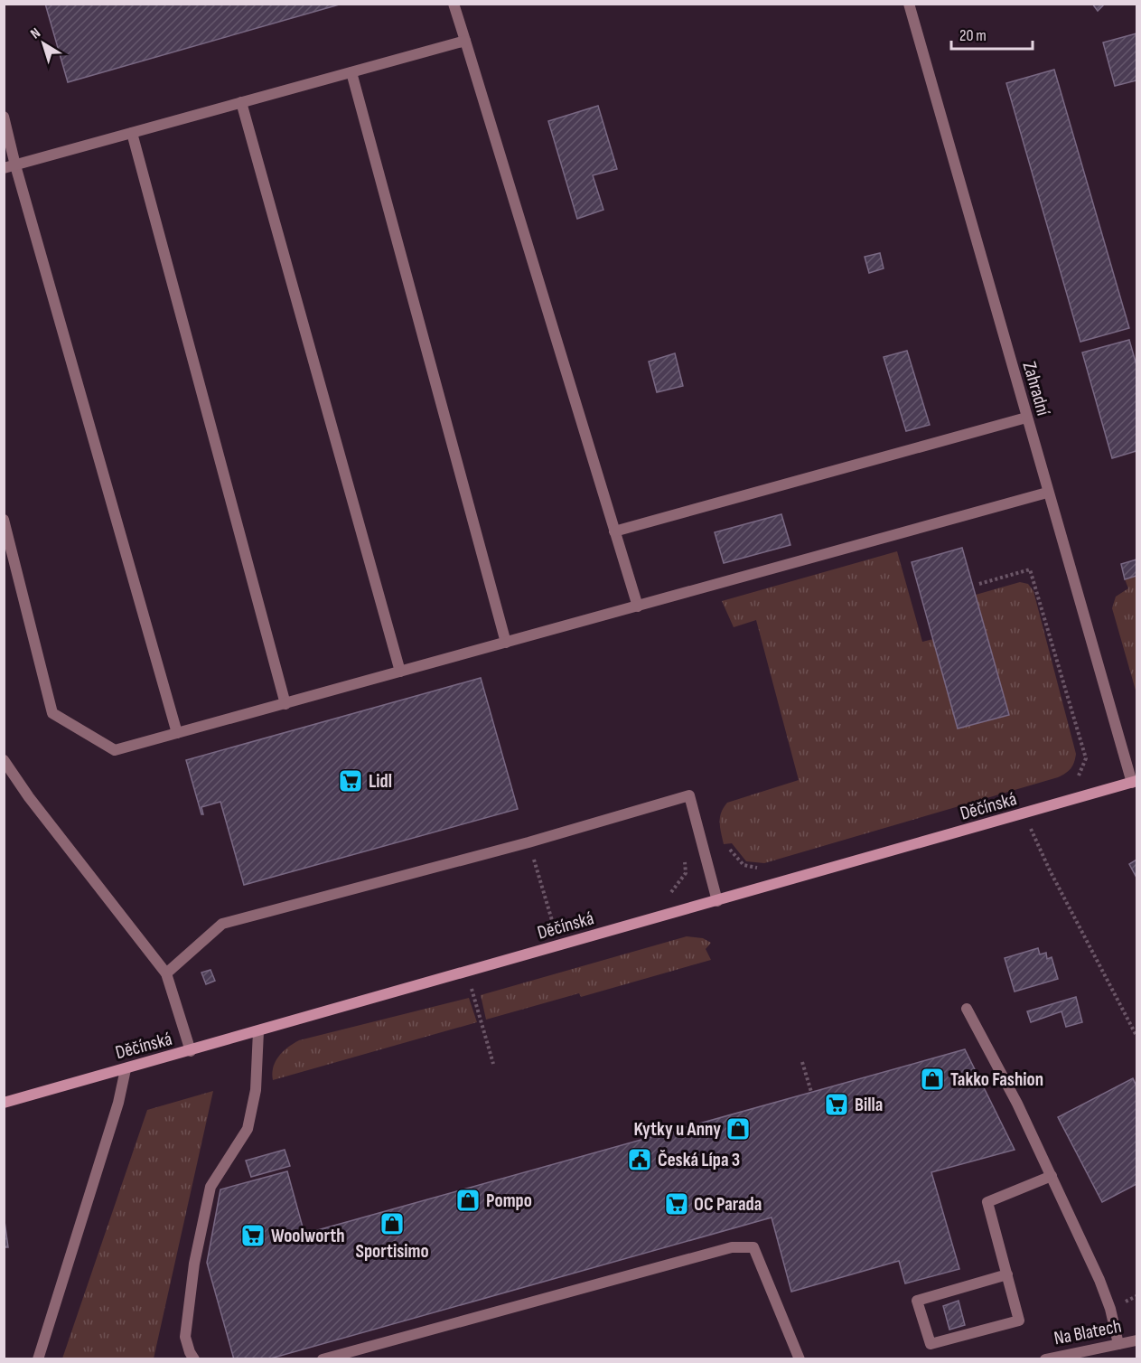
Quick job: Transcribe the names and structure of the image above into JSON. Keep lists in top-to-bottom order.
{
  "streets": {
    "main road": ["Děčínská"],
    "street": ["Zahradní", "Na Blatech"]
  },
  "crossings": [
    ["Zahradní", "Děčínská"]
  ],
  "places": {
    "supermarket": [
      "Lidl",
      "Billa",
      "OC Parada",
      "Woolworth"
    ],
    "shop": [
      "Takko Fashion",
      "Kytky u Anny",
      "Pompo",
      "Sportisimo"
    ],
    "public building": ["Česká Lípa 3"]
  },
  "scale_bar": "20 m",
  "north": "top left"
}
